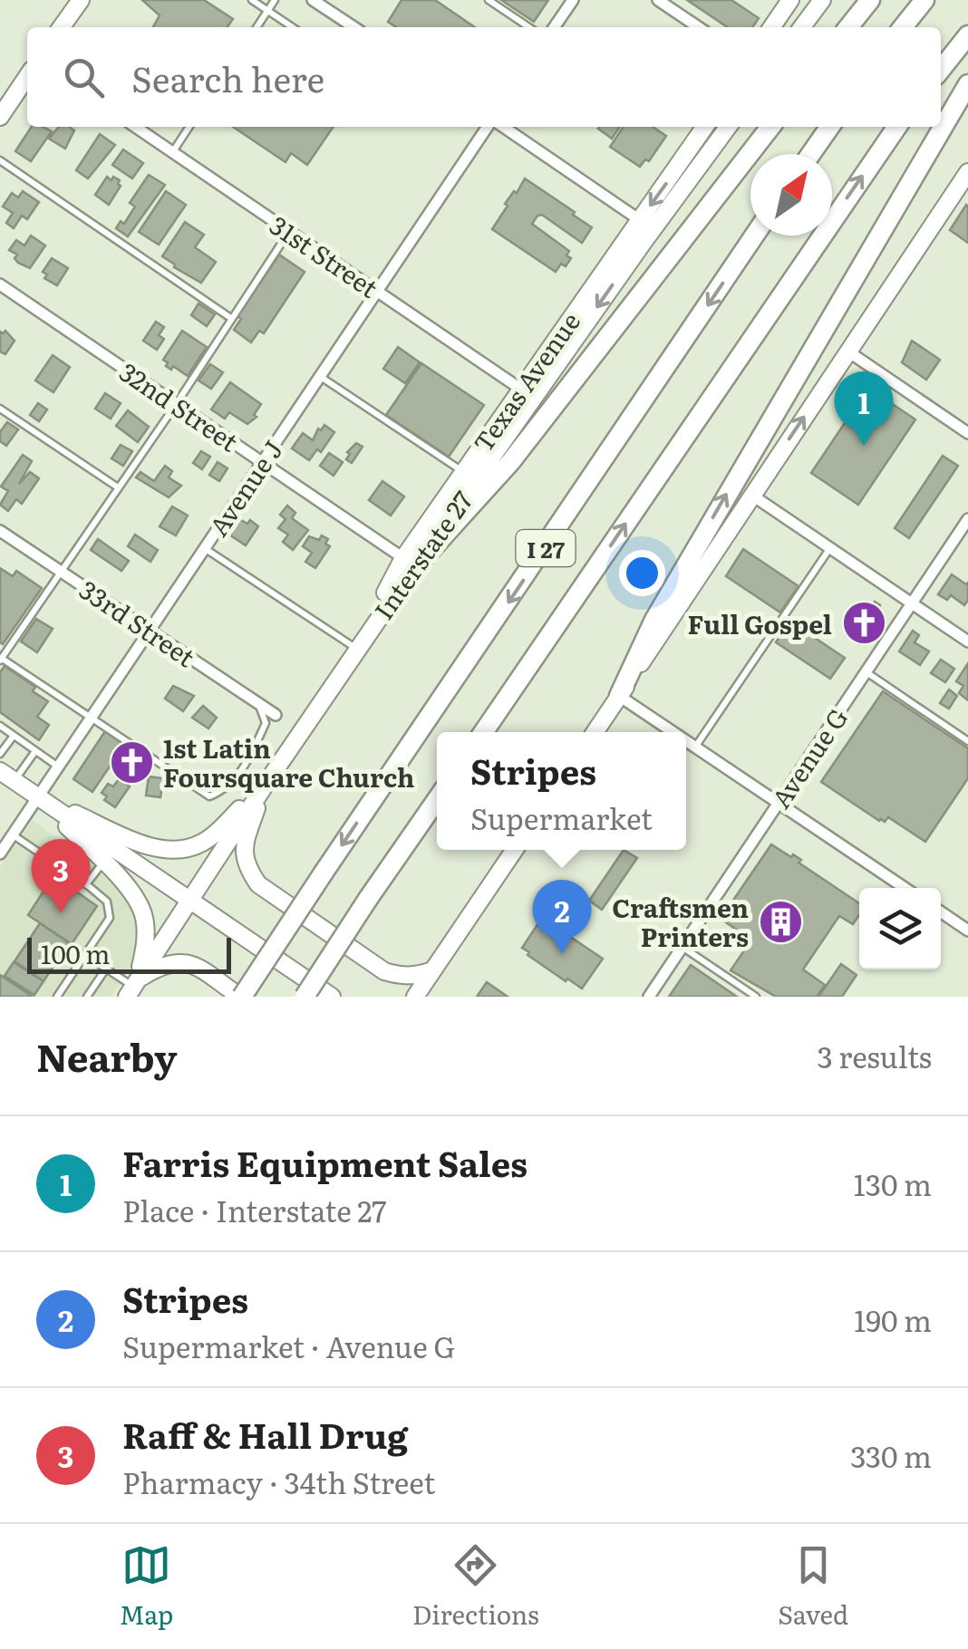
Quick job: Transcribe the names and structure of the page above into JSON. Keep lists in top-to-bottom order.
{
  "streets": {
    "highway": ["I 27"],
    "main road": ["Texas Avenue", "Interstate 27"],
    "street": [
      "31st Street",
      "32nd Street",
      "Avenue J",
      "33rd Street",
      "Avenue G"
    ]
  },
  "crossings": [
    ["31st Street", "Texas Avenue"],
    ["31st Street", "Avenue J"],
    ["Texas Avenue", "32nd Street"],
    ["Texas Avenue", "Interstate 27"],
    ["32nd Street", "Avenue J"],
    ["32nd Street", "Interstate 27"],
    ["Avenue J", "33rd Street"]
  ],
  "one_way": ["Interstate 27"],
  "places": {
    "church": ["Full Gospel", "1st Latin Foursquare Church"],
    "building": ["Craftsmen Printers"]
  },
  "scale_bar": "100 m",
  "north": "top right",
  "page": {
    "search": "Search here",
    "pins": ["1", "3", "2"],
    "popup": ["Stripes", "Supermarket"],
    "scale": "100 m",
    "heading": ["Nearby", "3 results"],
    "list": [
      {
        "mark": "1",
        "name": "Farris Equipment Sales",
        "note": "Place · Interstate 27",
        "value": "130 m"
      },
      {
        "mark": "2",
        "name": "Stripes",
        "note": "Supermarket · Avenue G",
        "value": "190 m"
      },
      {
        "mark": "3",
        "name": "Raff & Hall Drug",
        "note": "Pharmacy · 34th Street",
        "value": "330 m"
      }
    ],
    "nav": ["Map", "Directions", "Saved"]
  }
}
